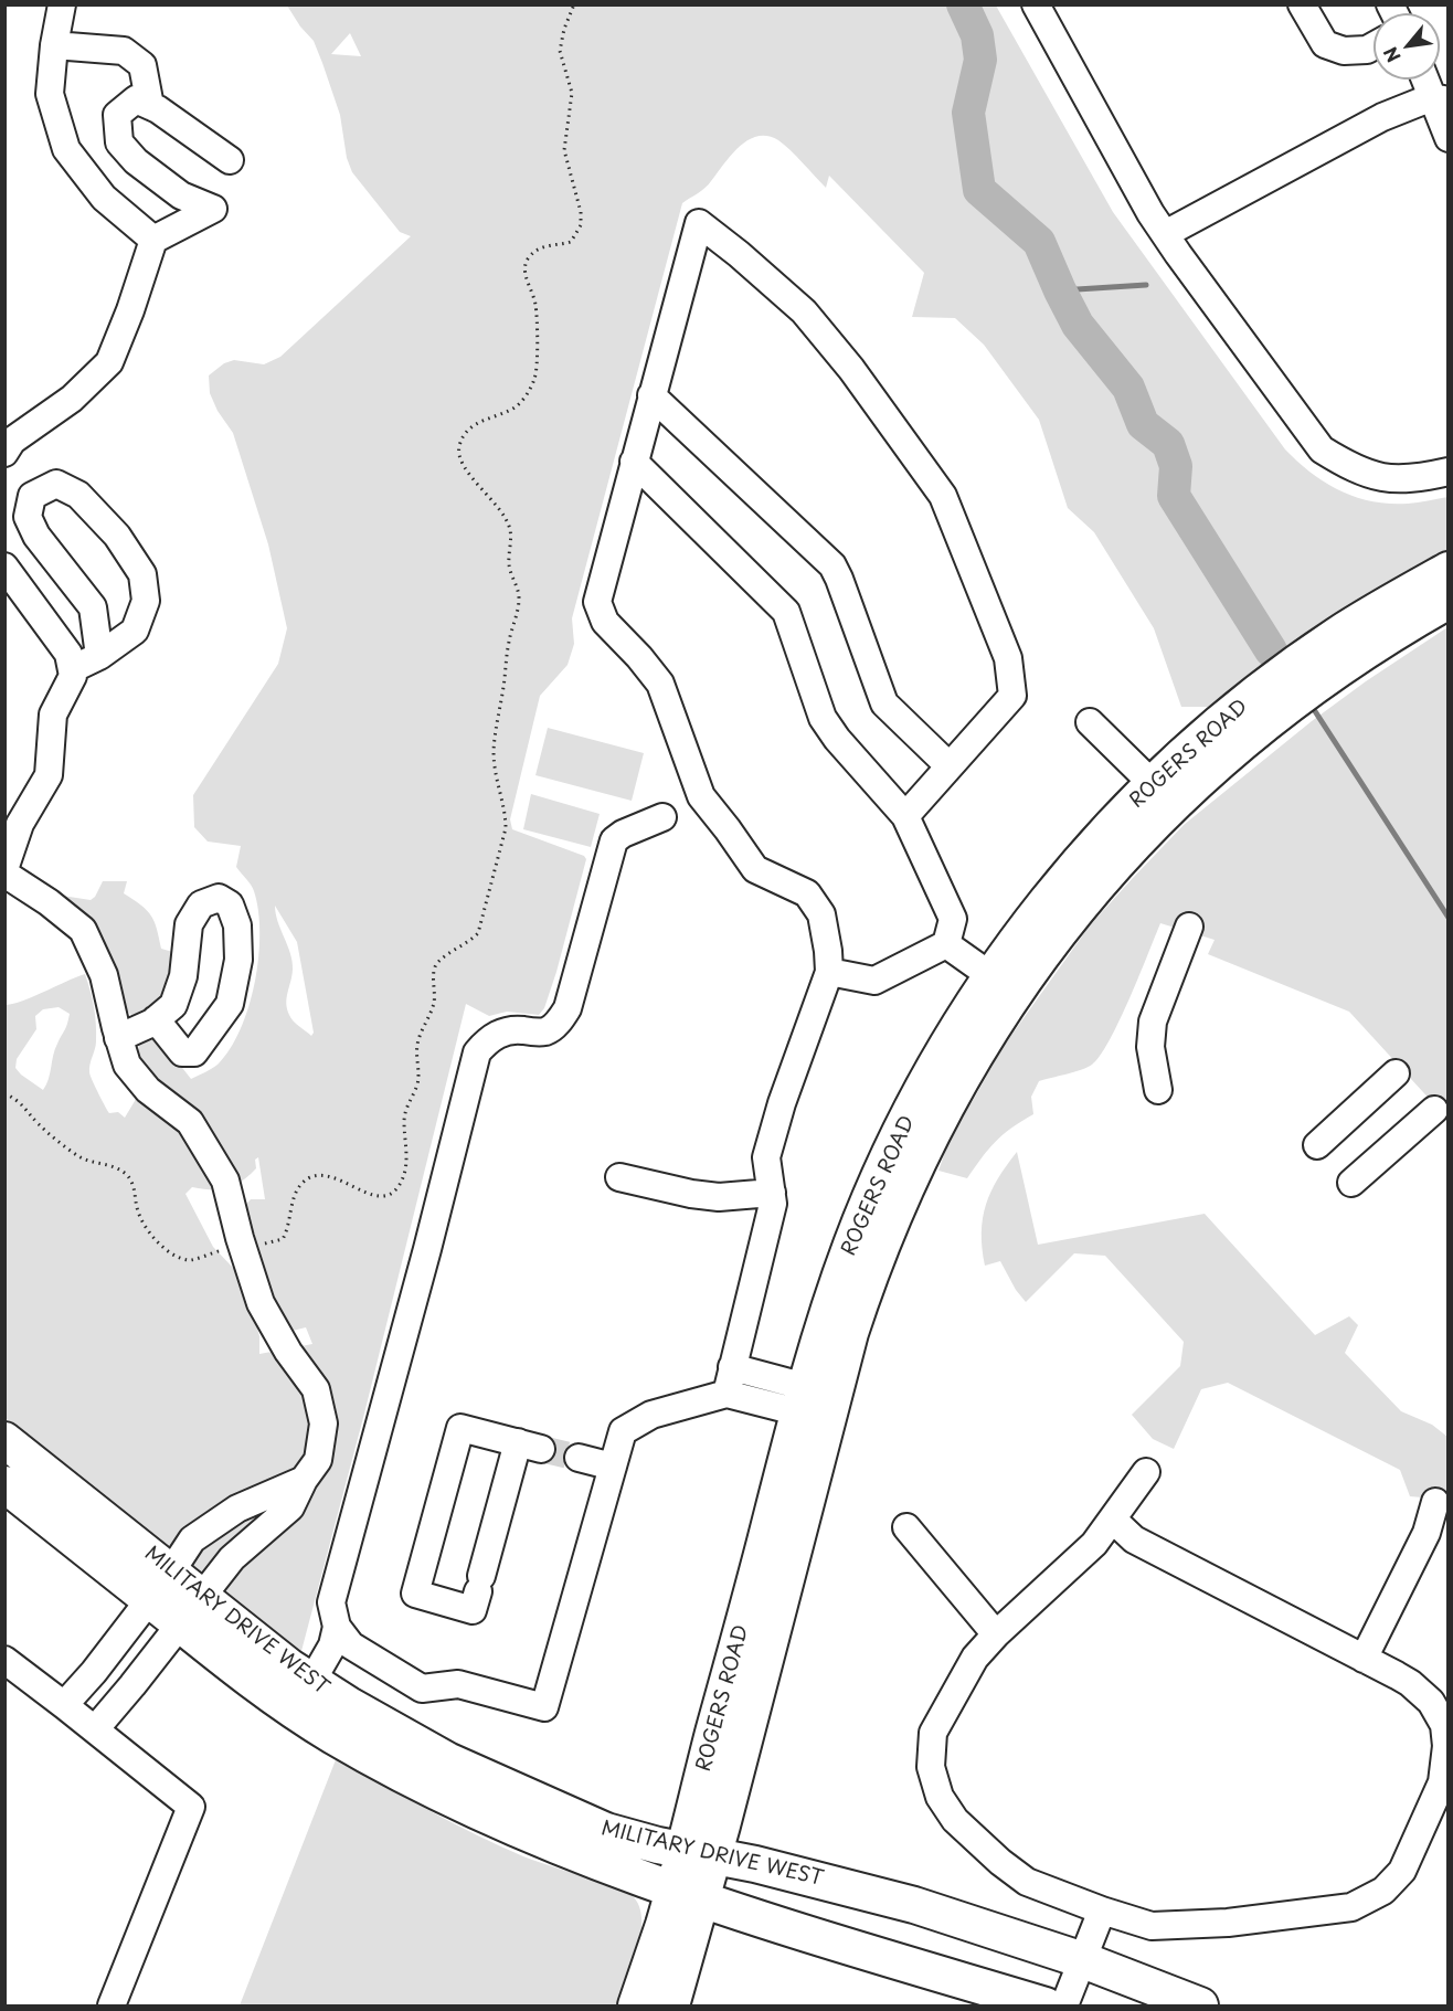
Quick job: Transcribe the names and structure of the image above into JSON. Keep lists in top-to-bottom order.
{
  "streets": {
    "main road": ["ROGERS ROAD", "MILITARY DRIVE WEST"]
  },
  "crossings": [
    ["ROGERS ROAD", "MILITARY DRIVE WEST"]
  ],
  "north": "bottom left"
}
